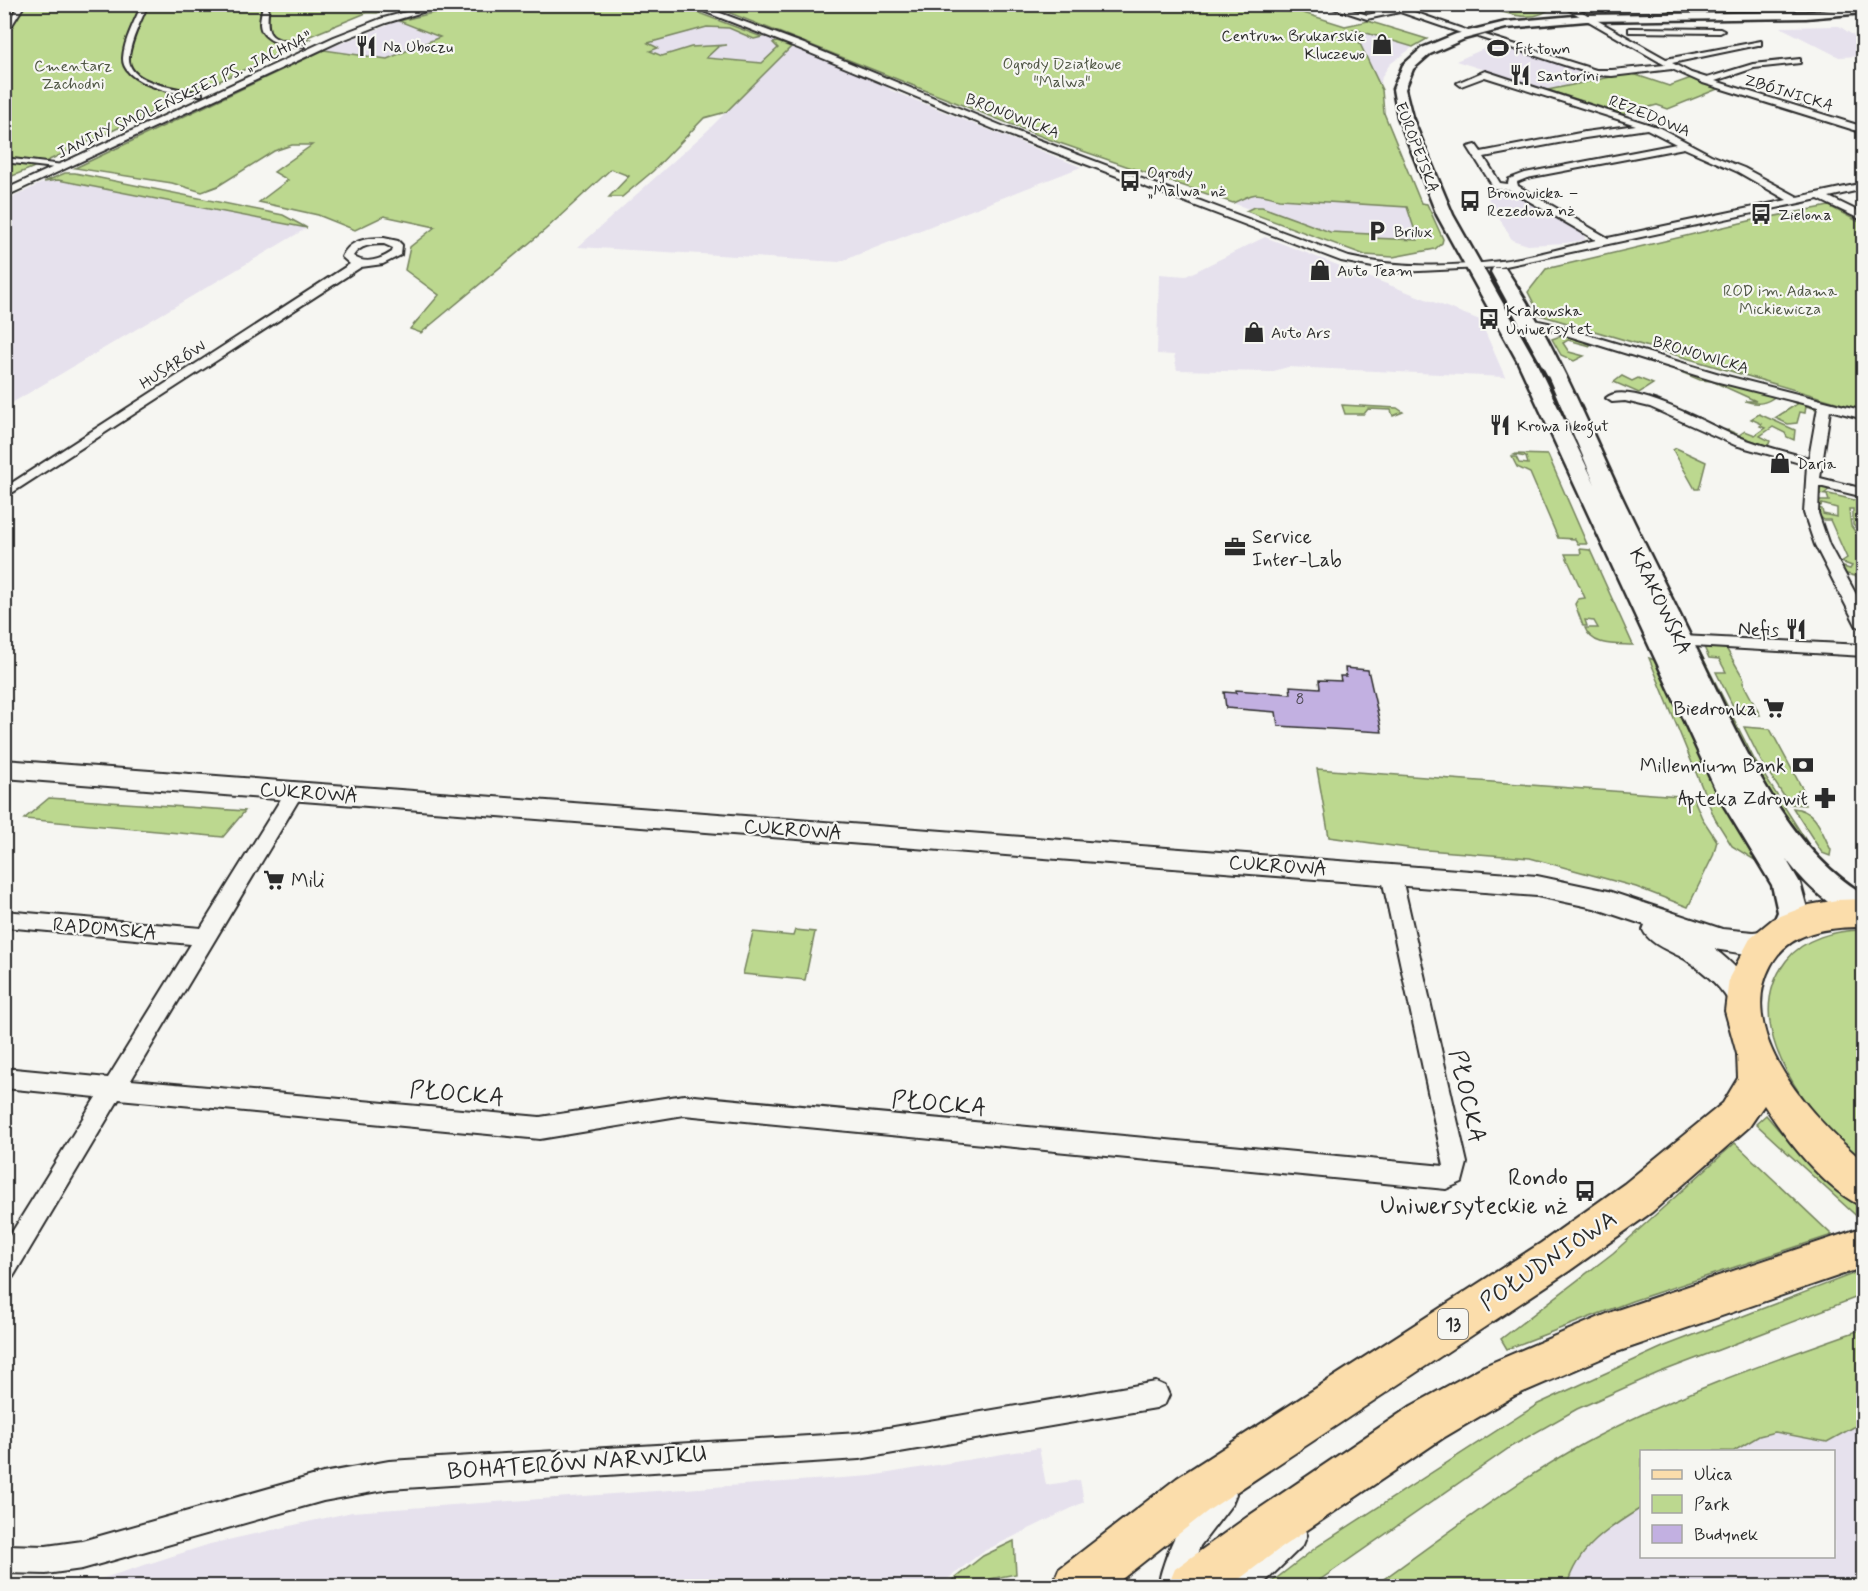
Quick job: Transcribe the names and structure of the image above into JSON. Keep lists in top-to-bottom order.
{
  "streets": {
    "main road": [
      "EUROPEJSKA",
      "KRAKOWSKA",
      "POŁUDNIOWA",
      "13"
    ],
    "street": [
      "ZBÓJNICKA",
      "JANINY SMOLEŃSKIEJ PS. „JACHNA”",
      "BRONOWICKA",
      "REZEDOWA",
      "HUSARÓW",
      "CUKROWA",
      "RADOMSKA",
      "PŁOCKA",
      "BOHATERÓW NARWIKU"
    ]
  },
  "crossings": [
    ["ZBÓJNICKA", "EUROPEJSKA"],
    ["BRONOWICKA", "EUROPEJSKA"],
    ["BRONOWICKA", "KRAKOWSKA"],
    ["EUROPEJSKA", "KRAKOWSKA"],
    ["KRAKOWSKA", "CUKROWA"],
    ["KRAKOWSKA", "13"],
    ["CUKROWA", "PŁOCKA"],
    ["CUKROWA", "13"],
    ["POŁUDNIOWA", "13"]
  ],
  "parks": ["Ogrody Działkowe \"Malwa\"", "Cmentarz Zachodni", "ROD im. Adama Mickiewicza"],
  "places": {
    "shop": [
      "Centrum Brukarskie Kluczewo",
      "Auto Team",
      "Auto Ars",
      "Daria"
    ],
    "restaurant": [
      "Na Uboczu",
      "Santorini",
      "Krowa i kogut",
      "Nefis"
    ],
    "sports": ["Fit town"],
    "bus stop": [
      "Ogrody „Malwa” nż",
      "Bronowicka – Rezedowa nż",
      "Zielona",
      "Krakowska Uniwersytet",
      "Rondo Uniwersyteckie nż"
    ],
    "parking": ["Brilux"],
    "office": ["Service Inter-Lab"],
    "supermarket": ["Biedronka", "Mili"],
    "bank": ["Millennium Bank"],
    "pharmacy": ["Apteka Zdrowit"]
  },
  "house_numbers": ["8"],
  "legend": ["Ulica", "Park", "Budynek"]
}
